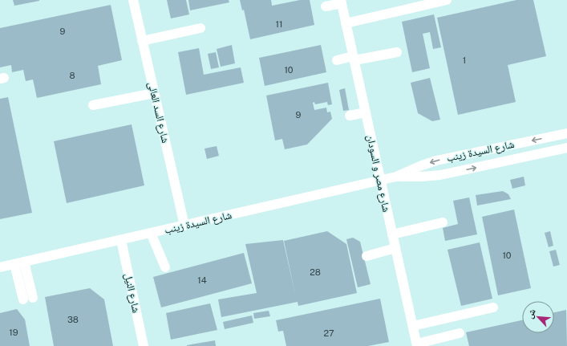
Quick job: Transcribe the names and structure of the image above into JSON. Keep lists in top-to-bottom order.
{
  "streets": {
    "lane": [
      "شارع السد العالى",
      "شارع السيدة زينب",
      "شارع مصر و السودان",
      "شارع النيل"
    ]
  },
  "crossings": [
    ["شارع السد العالى", "شارع السيدة زينب"],
    ["شارع السيدة زينب", "شارع مصر و السودان"],
    ["شارع السيدة زينب", "شارع النيل"]
  ],
  "house_numbers": [
    "11",
    "9",
    "1",
    "10",
    "8",
    "9",
    "10",
    "28",
    "14",
    "38",
    "19",
    "27"
  ],
  "north": "top left"
}
